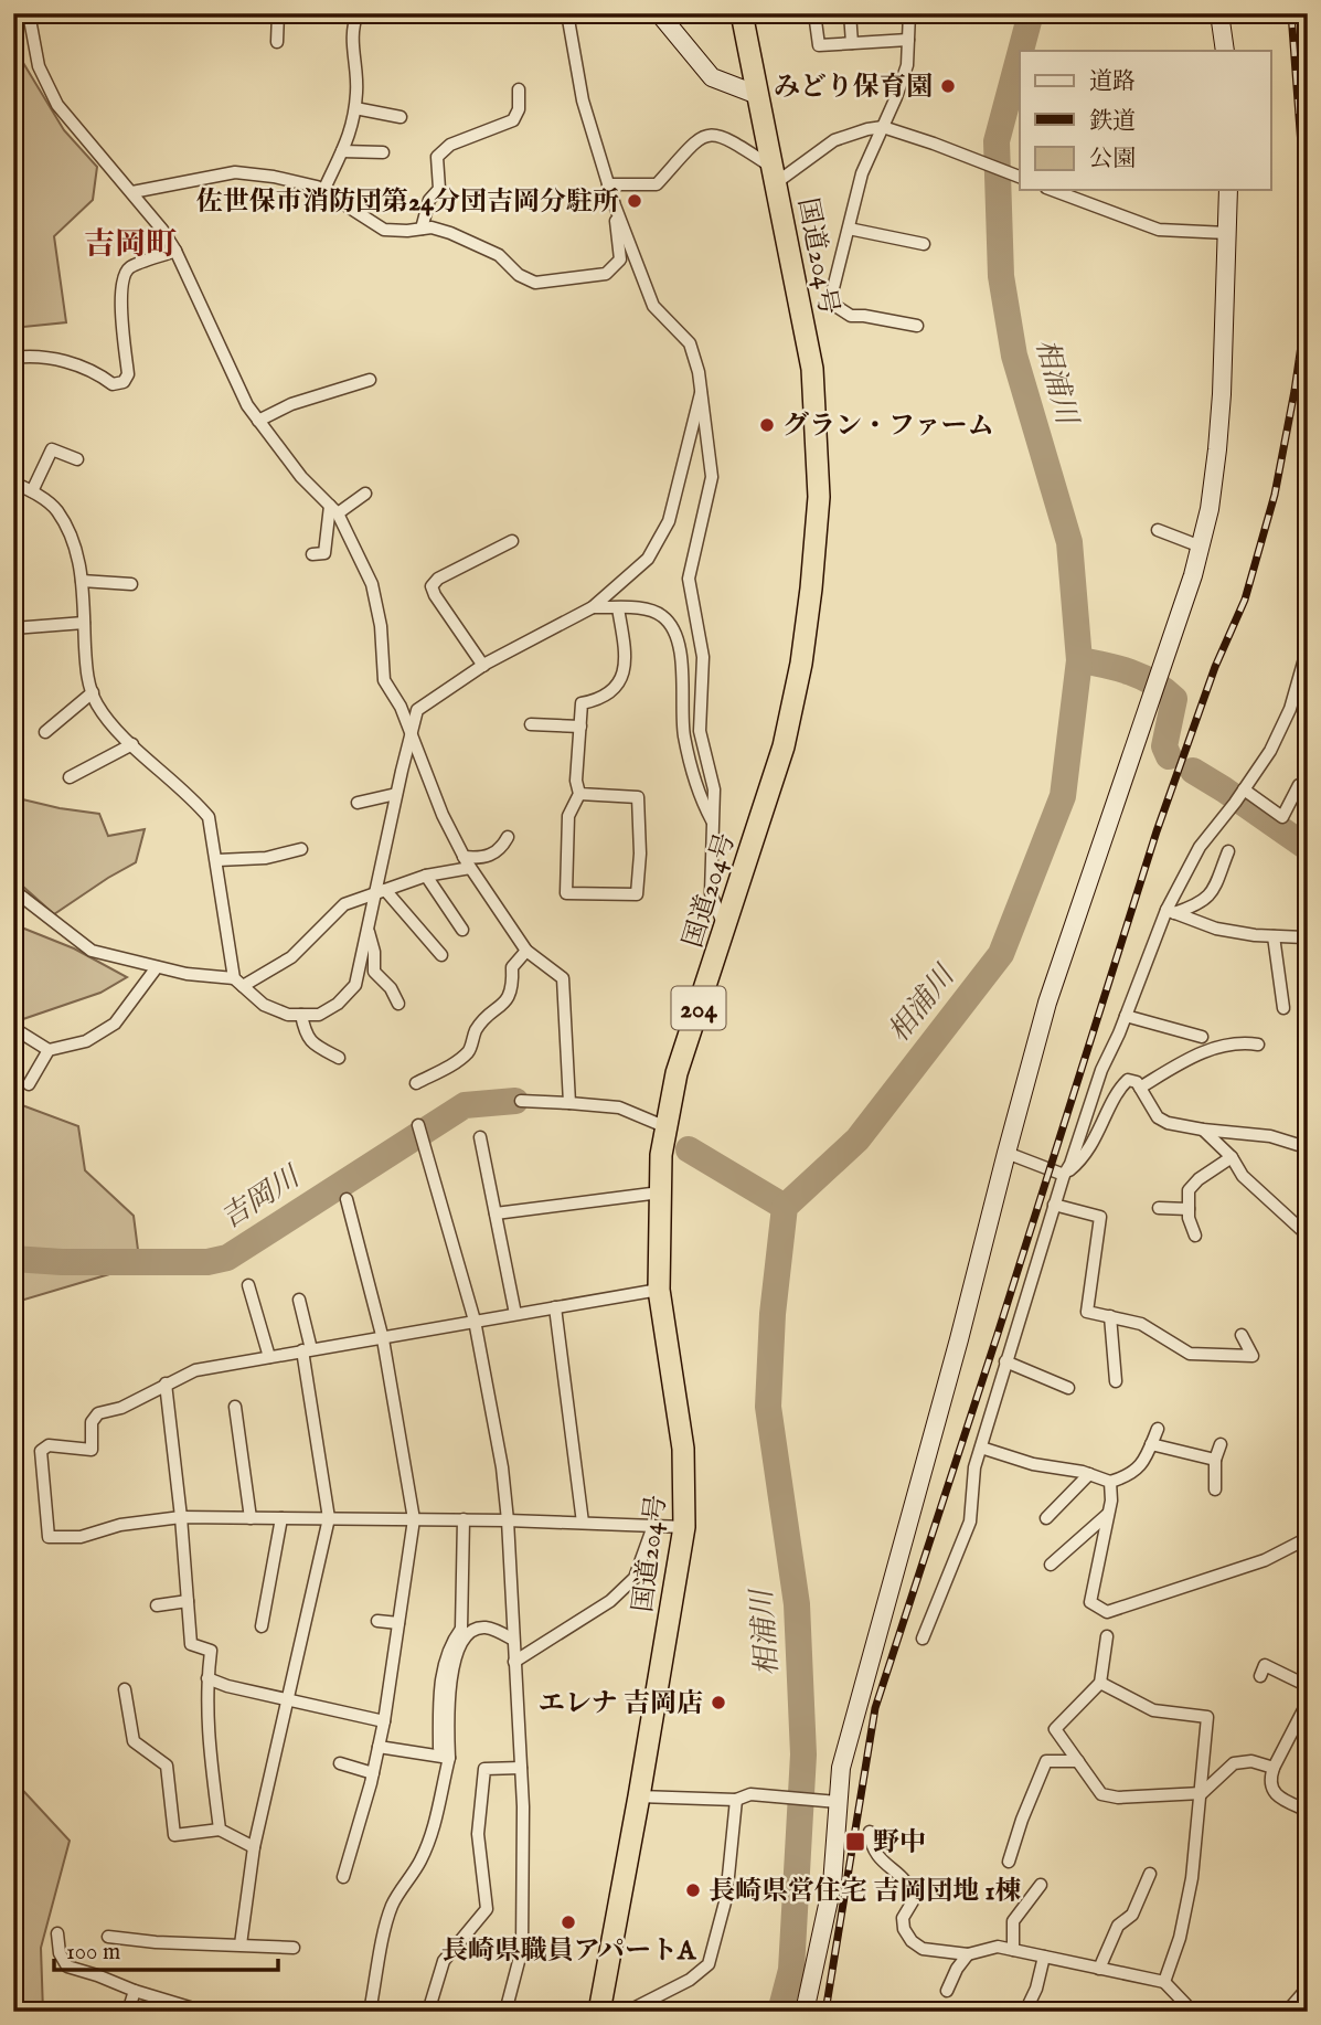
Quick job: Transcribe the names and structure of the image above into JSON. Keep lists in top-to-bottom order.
{
  "streets": {
    "highway": ["国道204号", "204"]
  },
  "districts": ["吉岡町"],
  "water": ["相浦川", "吉岡川"],
  "places": {
    "other": [
      "みどり保育園",
      "佐世保市消防団第24分団吉岡分駐所",
      "グラン・ファーム",
      "エレナ 吉岡店",
      "長崎県営住宅 吉岡団地 1棟",
      "長崎県職員アパートA"
    ],
    "transit": ["野中"]
  },
  "legend": ["道路", "鉄道", "公園"],
  "scale_bar": "100 m"
}
